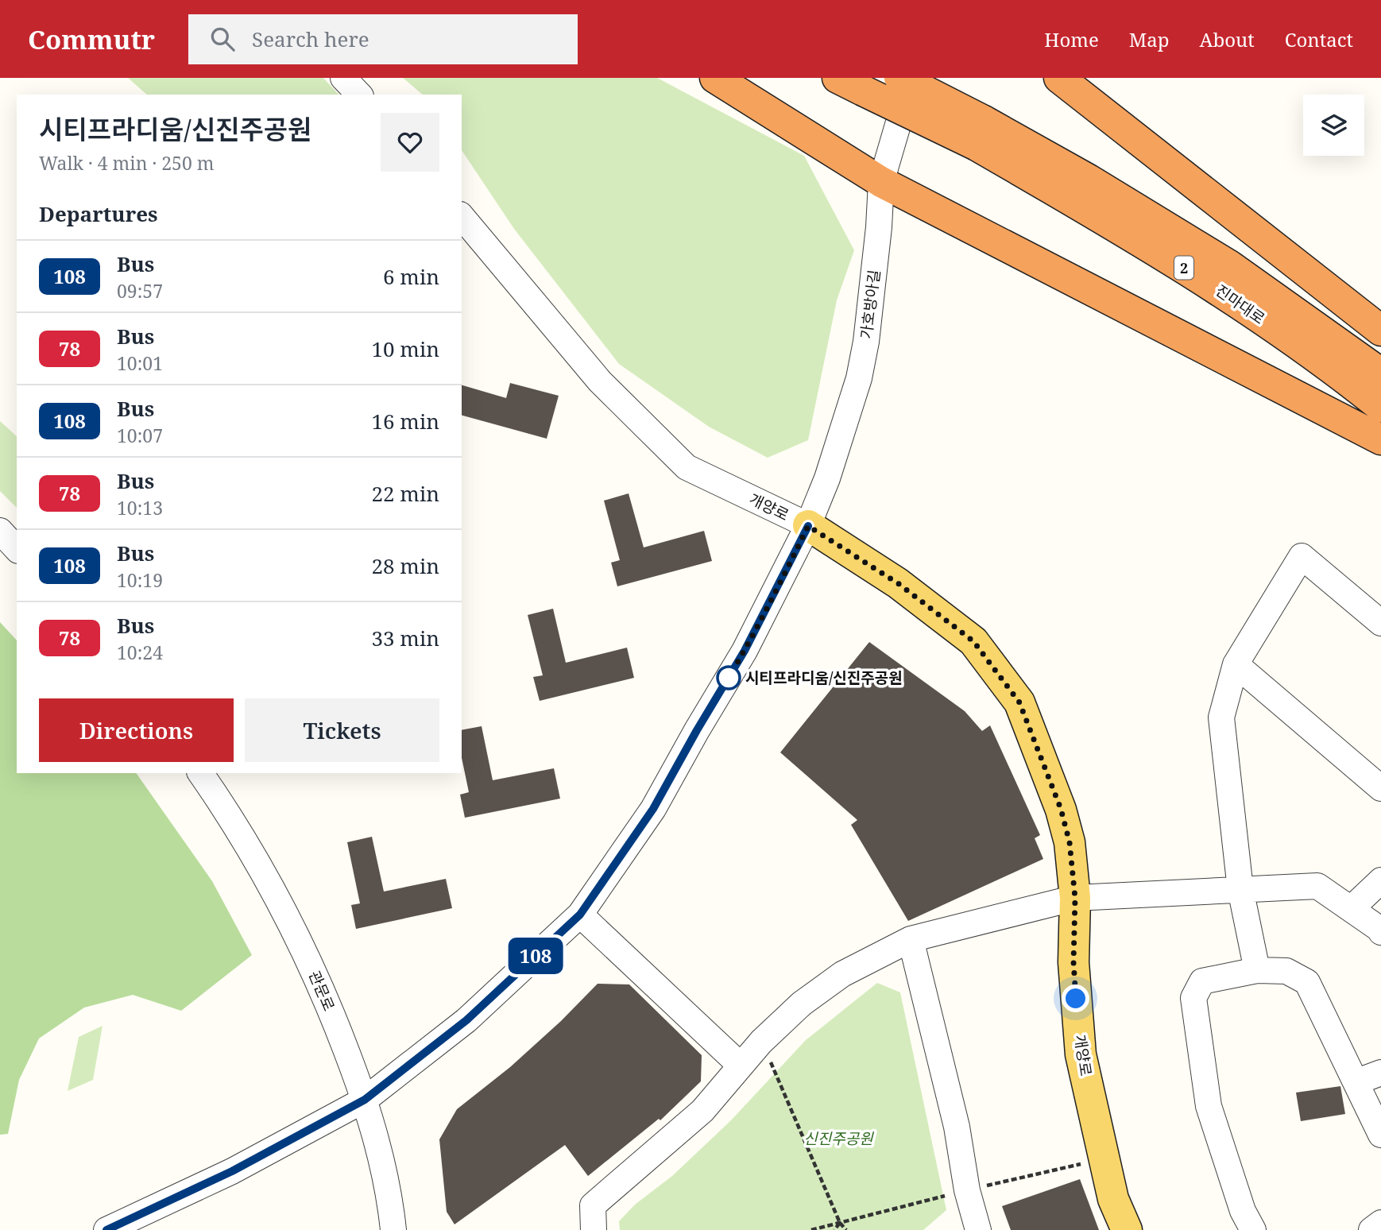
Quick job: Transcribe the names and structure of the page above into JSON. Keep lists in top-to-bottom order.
{
  "streets": {
    "highway": ["2", "진마대로"],
    "main road": ["개양로"],
    "street": ["가호방아길", "관문로"]
  },
  "crossings": [
    ["2", "진마대로"],
    ["가호방아길", "개양로"],
    ["가호방아길", "관문로"]
  ],
  "parks": ["신진주공원"],
  "places": ["시티프라디움/신진주공원"],
  "lines": ["bus line 108"],
  "page": {
    "header": "Commutr",
    "search": "Search here",
    "nav": [
      "Home",
      "Map",
      "About",
      "Contact"
    ],
    "on_map": "108",
    "heading": [
      ["시티프라디움/신진주공원", "Walk · 4 min · 250 m"],
      "Departures"
    ],
    "list": [
      {
        "mark": "108",
        "name": "Bus",
        "note": "09:57",
        "value": "6 min"
      },
      {
        "mark": "78",
        "name": "Bus",
        "note": "10:01",
        "value": "10 min"
      },
      {
        "mark": "108",
        "name": "Bus",
        "note": "10:07",
        "value": "16 min"
      },
      {
        "mark": "78",
        "name": "Bus",
        "note": "10:13",
        "value": "22 min"
      },
      {
        "mark": "108",
        "name": "Bus",
        "note": "10:19",
        "value": "28 min"
      },
      {
        "mark": "78",
        "name": "Bus",
        "note": "10:24",
        "value": "33 min"
      }
    ],
    "buttons": ["Directions", "Tickets"]
  }
}
